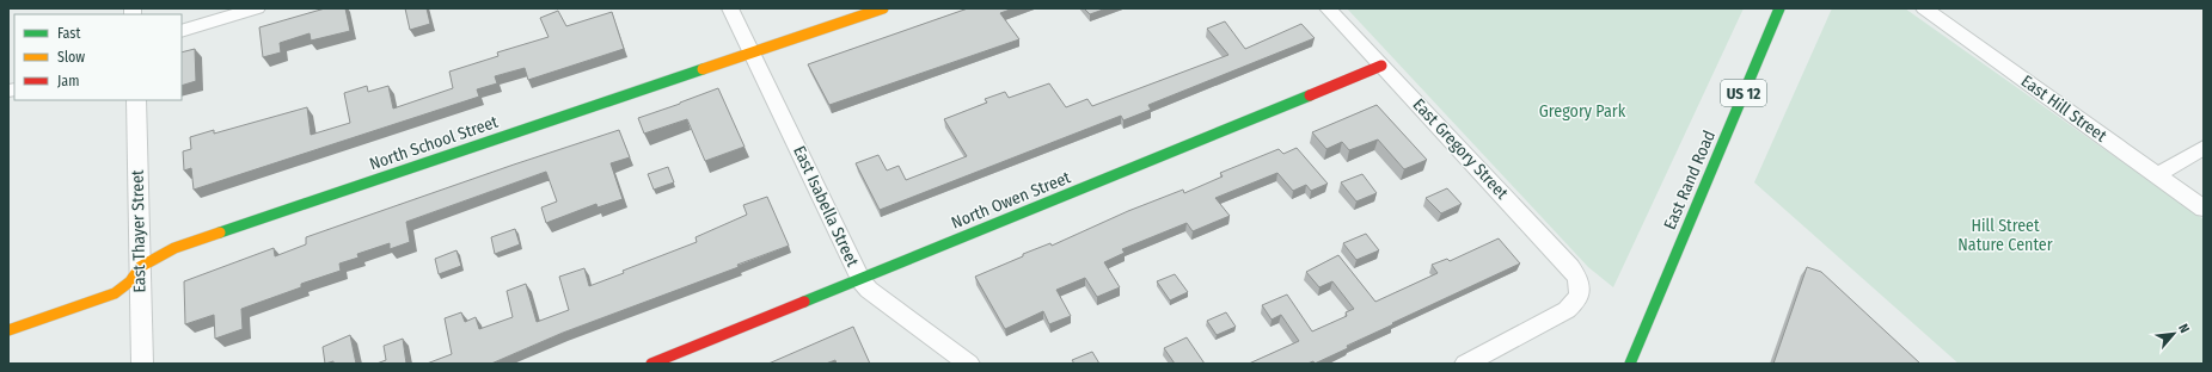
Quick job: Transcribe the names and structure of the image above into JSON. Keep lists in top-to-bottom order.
{
  "streets": {
    "street": [
      "US 12",
      "East Hill Street",
      "North School Street",
      "East Gregory Street",
      "East Rand Road",
      "North Owen Street",
      "East Isabella Street",
      "East Thayer Street"
    ]
  },
  "crossings": [
    ["North School Street", "East Isabella Street"],
    ["North School Street", "East Thayer Street"],
    ["East Gregory Street", "North Owen Street"],
    ["North Owen Street", "East Isabella Street"]
  ],
  "parks": ["Gregory Park", "Hill Street Nature Center"],
  "legend": ["Fast", "Slow", "Jam"],
  "north": "top right"
}
